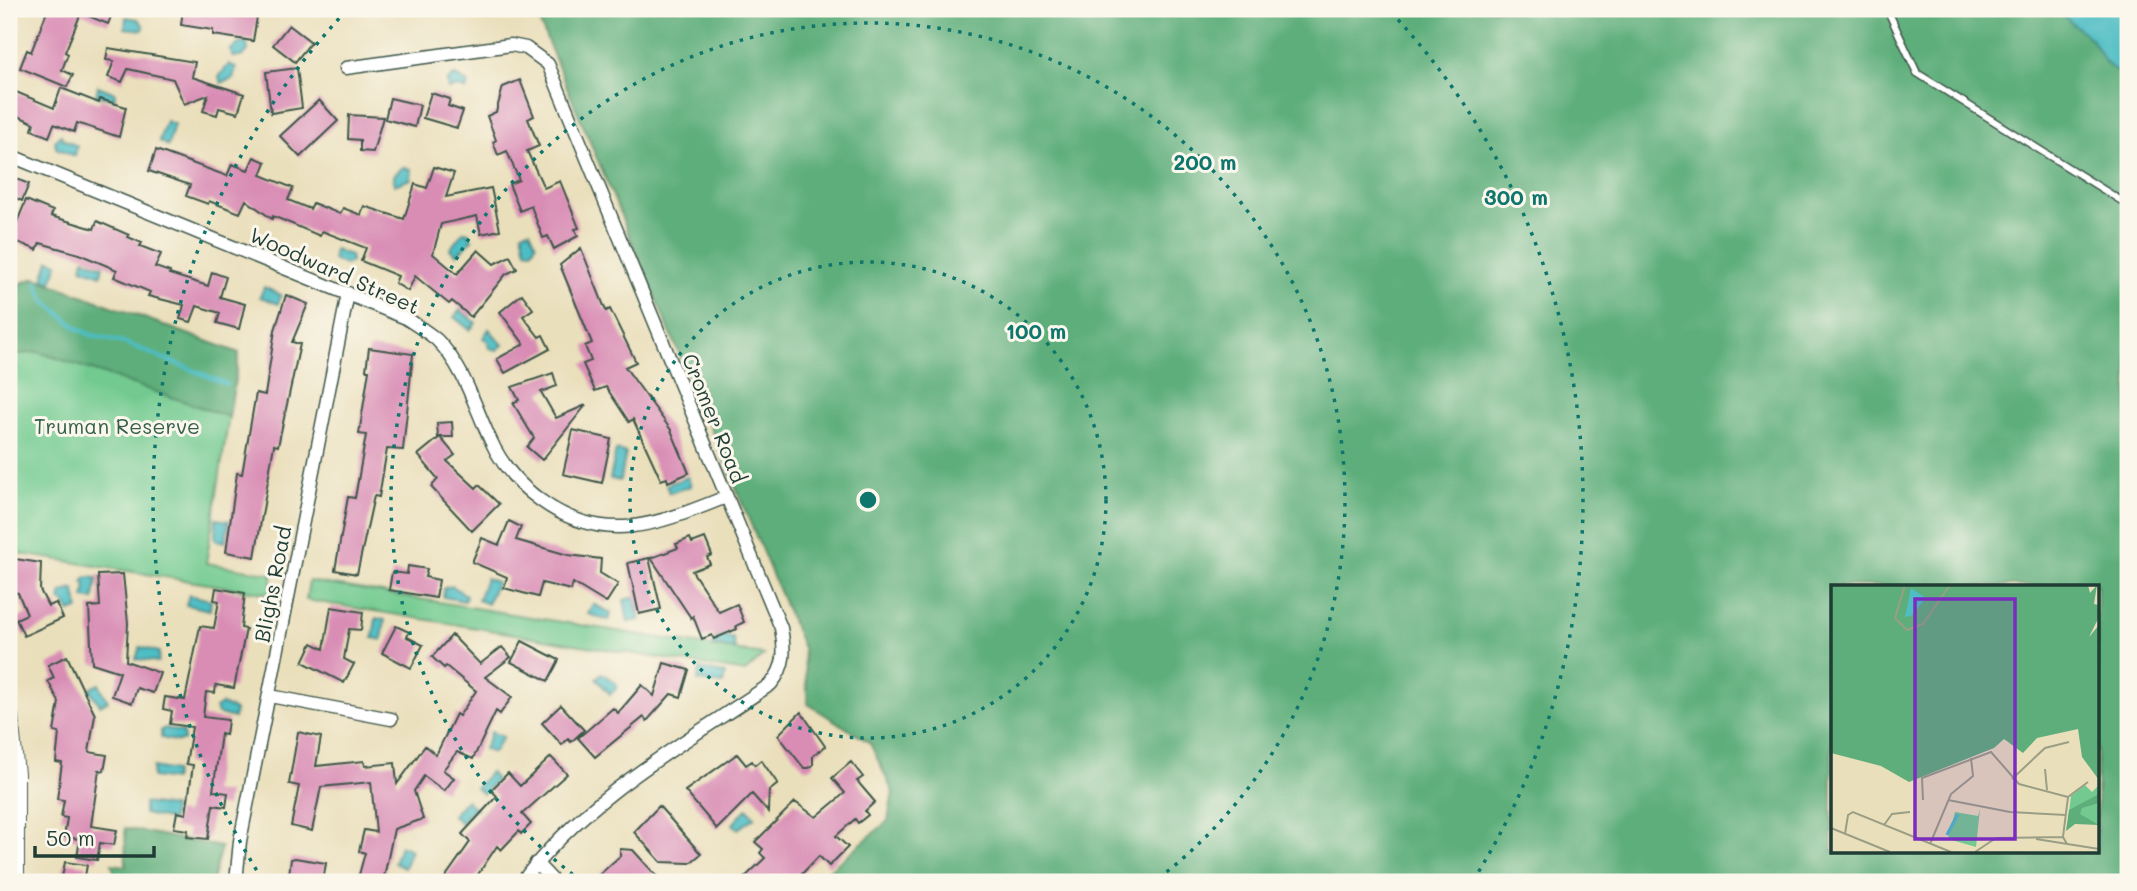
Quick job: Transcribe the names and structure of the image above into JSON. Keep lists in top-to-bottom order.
{
  "streets": {
    "street": ["Woodward Street", "Cromer Road", "Blighs Road"]
  },
  "crossings": [
    ["Woodward Street", "Cromer Road"],
    ["Woodward Street", "Blighs Road"]
  ],
  "parks": ["Truman Reserve"],
  "scale_bar": "50 m",
  "rings": ["200 m", "300 m", "100 m"]
}
